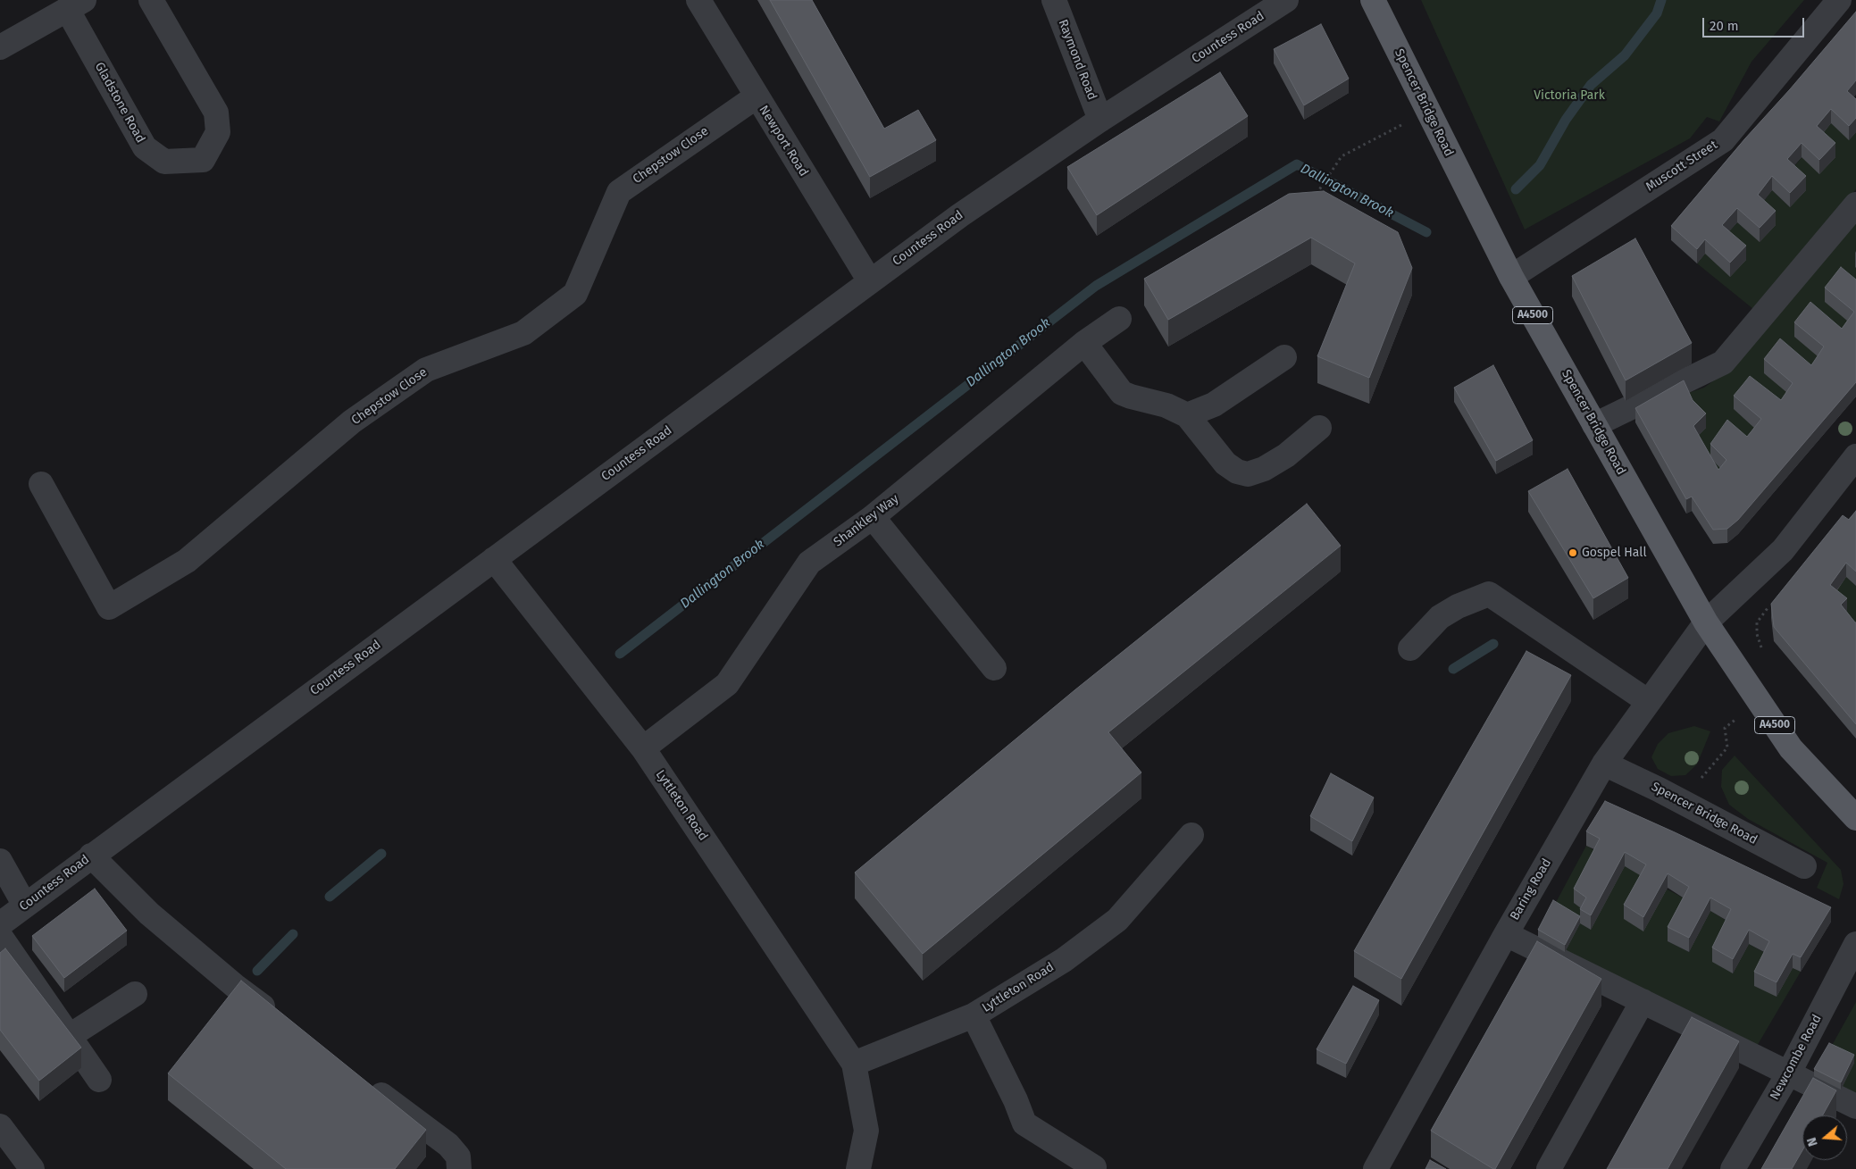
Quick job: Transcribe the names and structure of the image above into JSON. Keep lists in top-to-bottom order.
{
  "streets": {
    "main road": ["Spencer Bridge Road", "A4500"],
    "street": [
      "Countess Road",
      "Raymond Road",
      "Gladstone Road",
      "Newport Road",
      "Chepstow Close",
      "Muscott Street",
      "Shankley Way",
      "Lyttleton Road",
      "Baring Road",
      "Newcombe Road"
    ]
  },
  "crossings": [
    ["Countess Road", "Raymond Road"],
    ["Countess Road", "Newport Road"],
    ["Countess Road", "Lyttleton Road"],
    ["Spencer Bridge Road", "Muscott Street"],
    ["Spencer Bridge Road", "Baring Road"],
    ["Newport Road", "Chepstow Close"],
    ["Shankley Way", "Lyttleton Road"]
  ],
  "water": ["Dallington Brook"],
  "parks": ["Victoria Park"],
  "places": ["Gospel Hall"],
  "scale_bar": "20 m",
  "north": "left"
}
